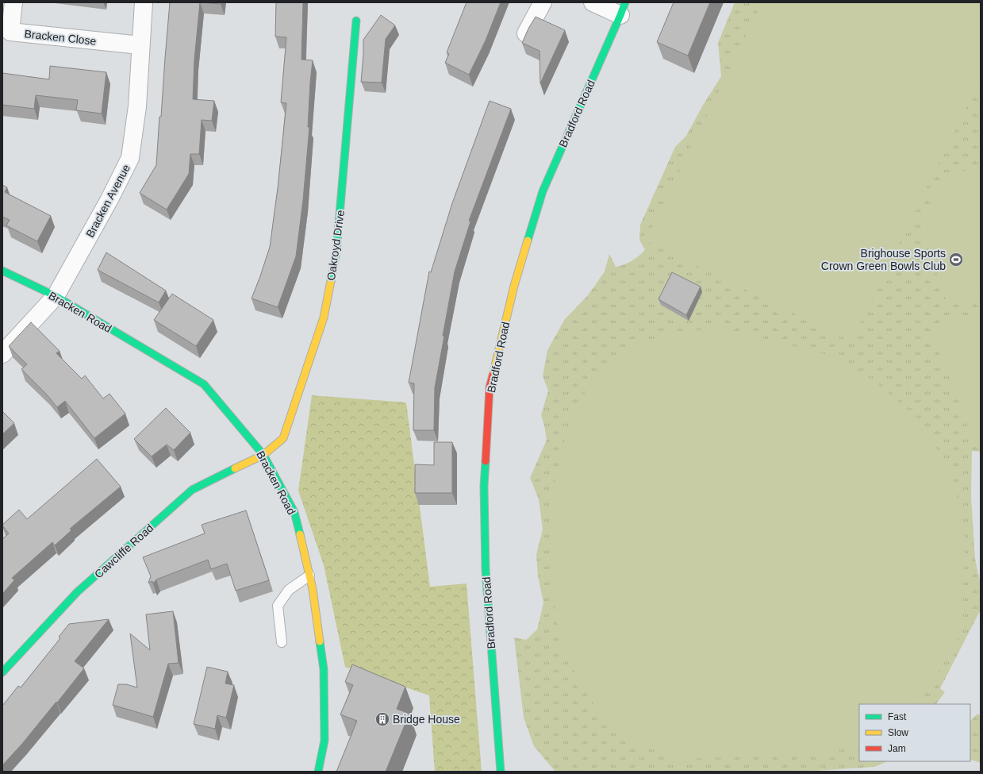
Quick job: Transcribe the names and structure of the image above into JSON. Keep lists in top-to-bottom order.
{
  "streets": {
    "street": [
      "Bracken Close",
      "Bradford Road",
      "Bracken Avenue",
      "Oakroyd Drive",
      "Bracken Road",
      "Cawcliffe Road"
    ]
  },
  "crossings": [
    ["Bracken Close", "Bracken Avenue"],
    ["Bracken Avenue", "Bracken Road"],
    ["Oakroyd Drive", "Bracken Road"],
    ["Oakroyd Drive", "Cawcliffe Road"],
    ["Bracken Road", "Cawcliffe Road"]
  ],
  "places": {
    "sports": ["Brighouse Sports Crown Green Bowls Club"],
    "building": ["Bridge House"]
  },
  "legend": ["Fast", "Slow", "Jam"]
}
